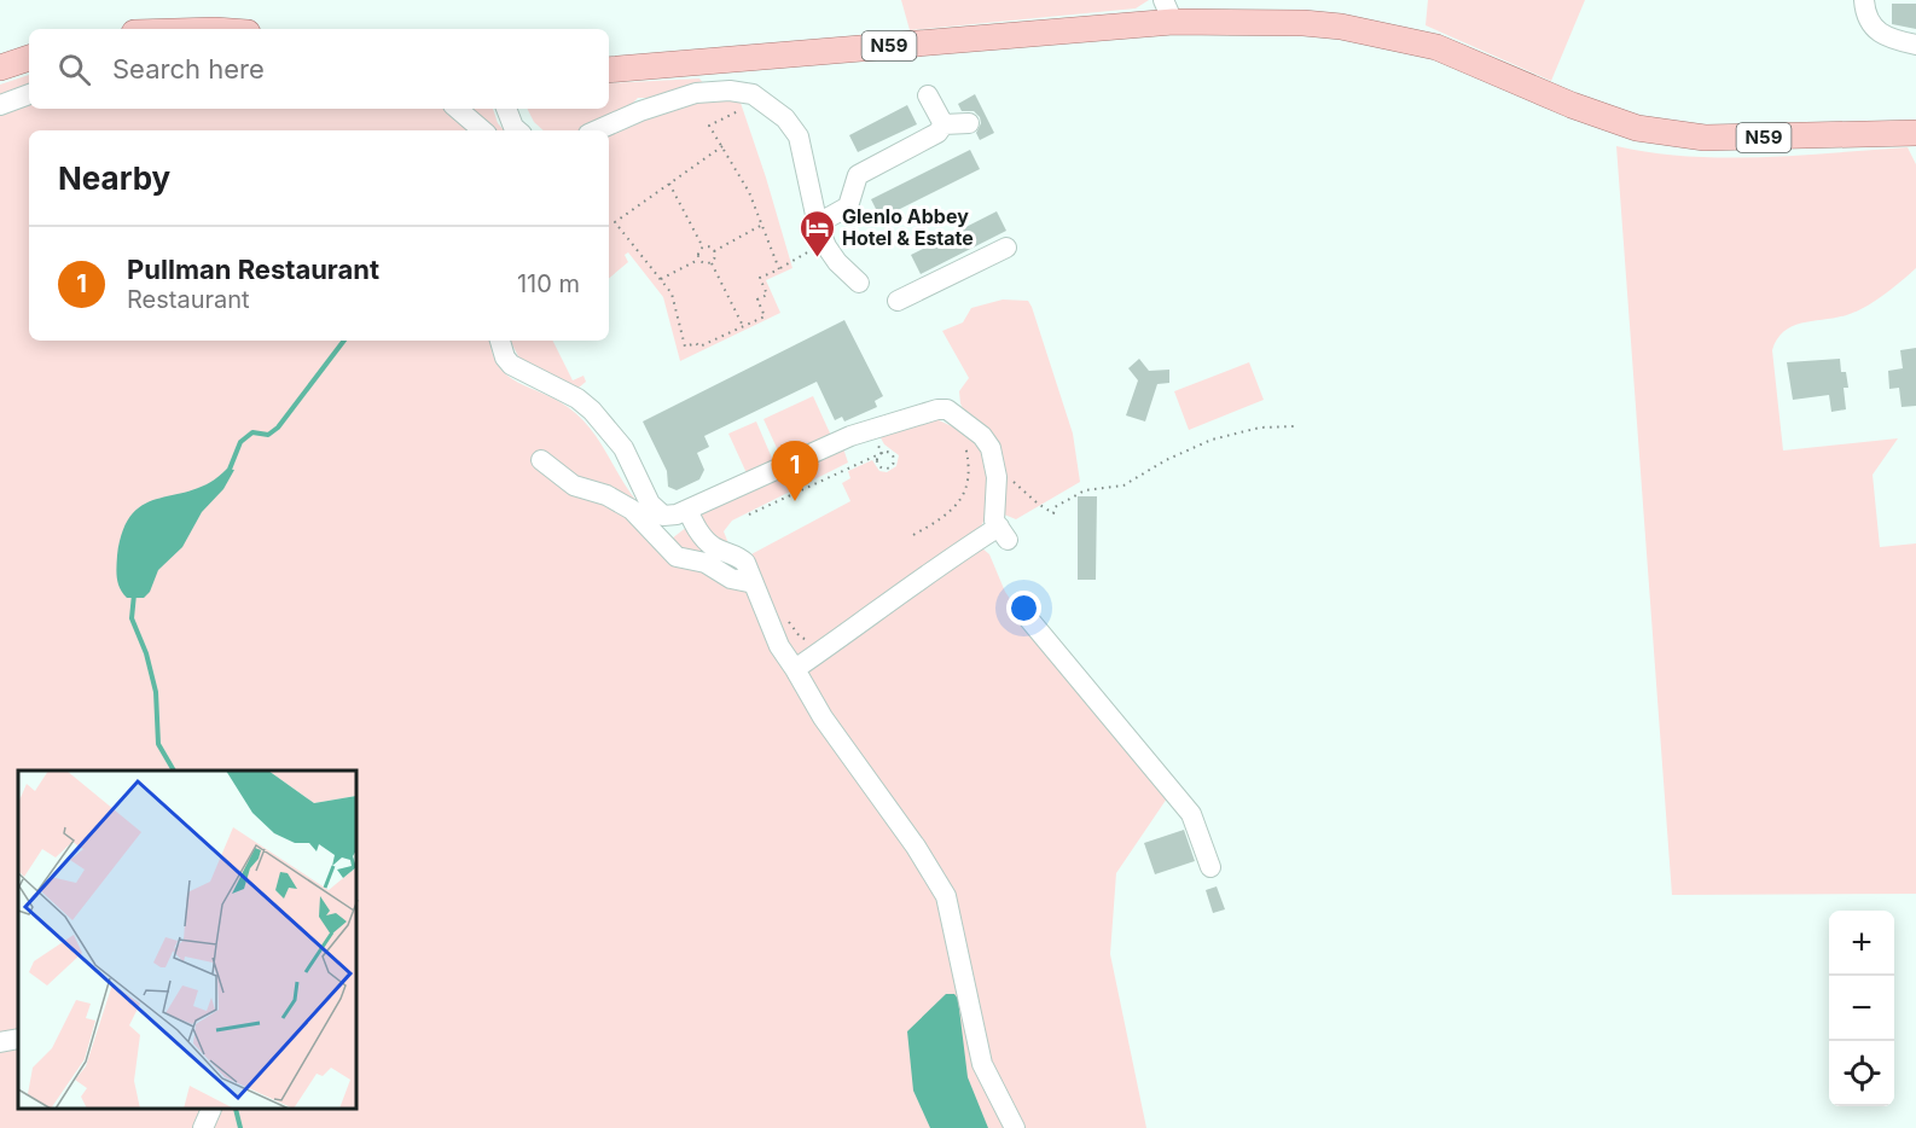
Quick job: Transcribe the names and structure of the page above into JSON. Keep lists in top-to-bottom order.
{
  "streets": {
    "main road": ["N59"]
  },
  "places": {
    "hotel": ["Glenlo Abbey Hotel & Estate"]
  },
  "page": {
    "search": "Search here",
    "heading": "Nearby",
    "list": [
      {
        "mark": "1",
        "name": "Pullman Restaurant",
        "note": "Restaurant",
        "value": "110 m"
      }
    ],
    "pins": "1",
    "map_buttons": ["+", "−"]
  }
}
